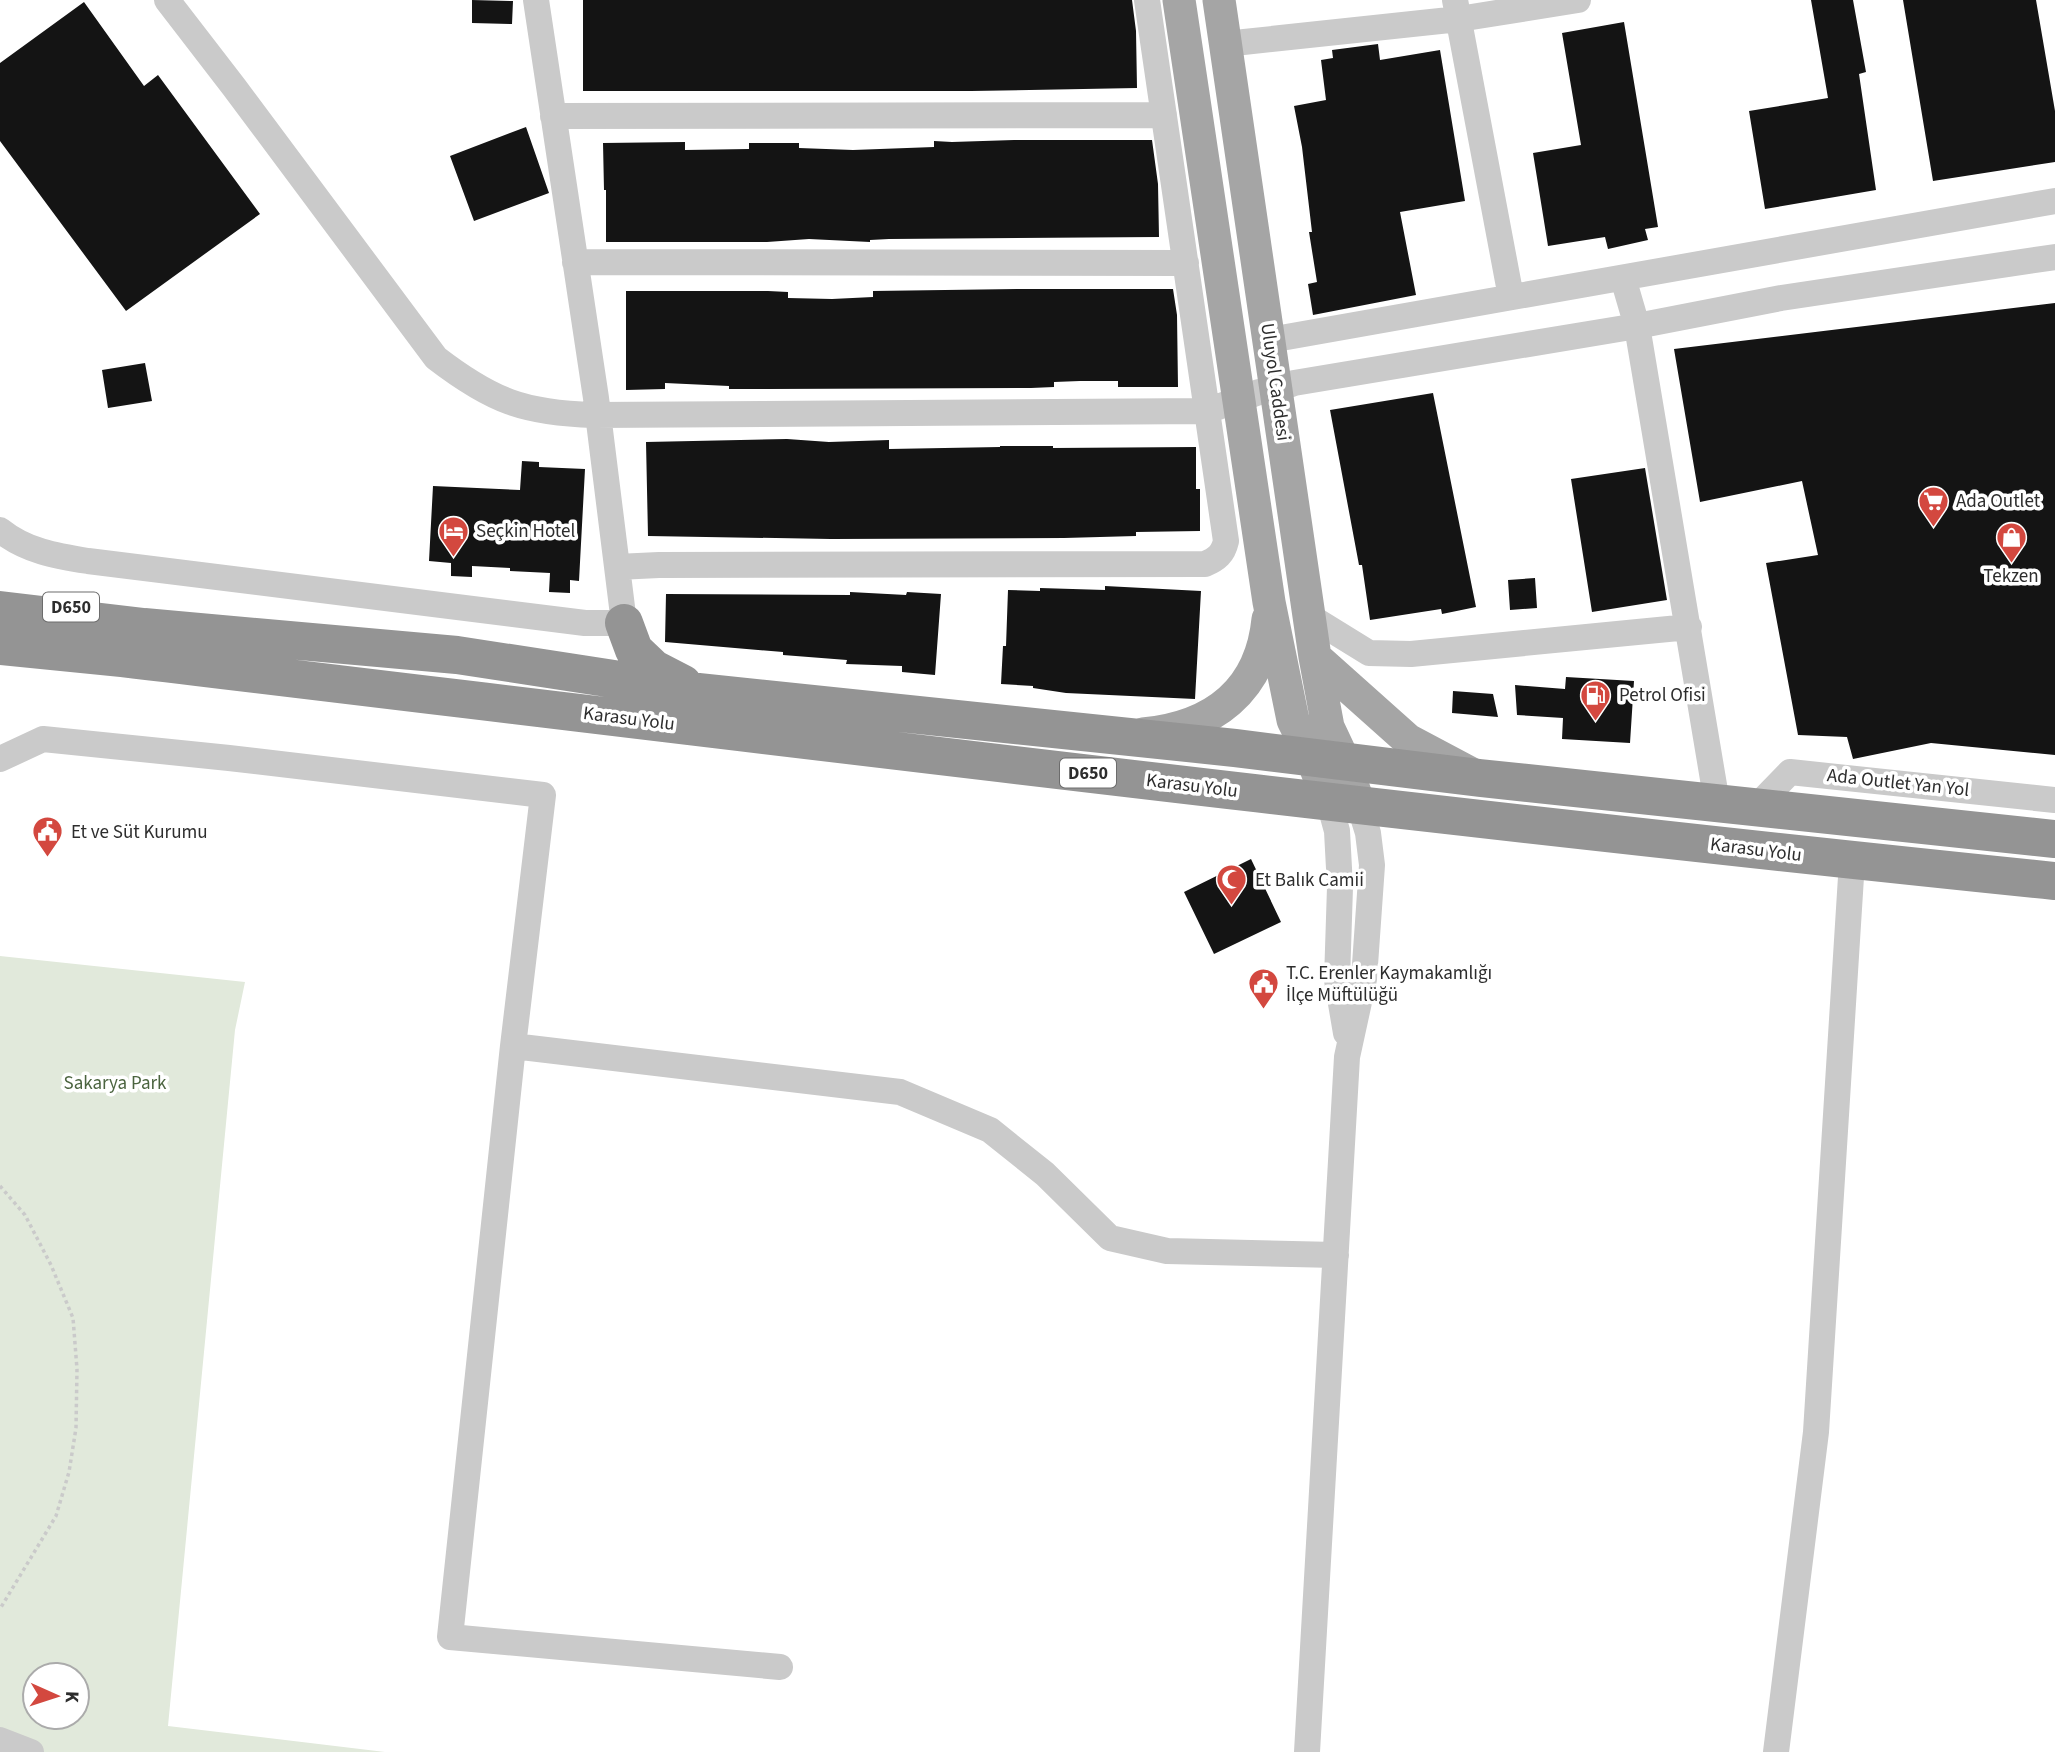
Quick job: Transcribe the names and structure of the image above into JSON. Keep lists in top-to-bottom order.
{
  "streets": {
    "highway": ["D650", "Karasu Yolu"],
    "main road": ["Uluyol Caddesi"],
    "street": ["Ada Outlet Yan Yol"]
  },
  "crossings": [
    ["Uluyol Caddesi", "Karasu Yolu"],
    ["D650", "Karasu Yolu"],
    ["Karasu Yolu", "Ada Outlet Yan Yol"]
  ],
  "parks": ["Sakarya Park"],
  "places": {
    "supermarket": ["Ada Outlet"],
    "hotel": ["Seçkin Hotel"],
    "shop": ["Tekzen"],
    "fuel station": ["Petrol Ofisi"],
    "public building": ["Et ve Süt Kurumu", "T.C. Erenler Kaymakamlığı İlçe Müftülüğü"],
    "mosque": ["Et Balık Camii"]
  },
  "north": "right"
}
